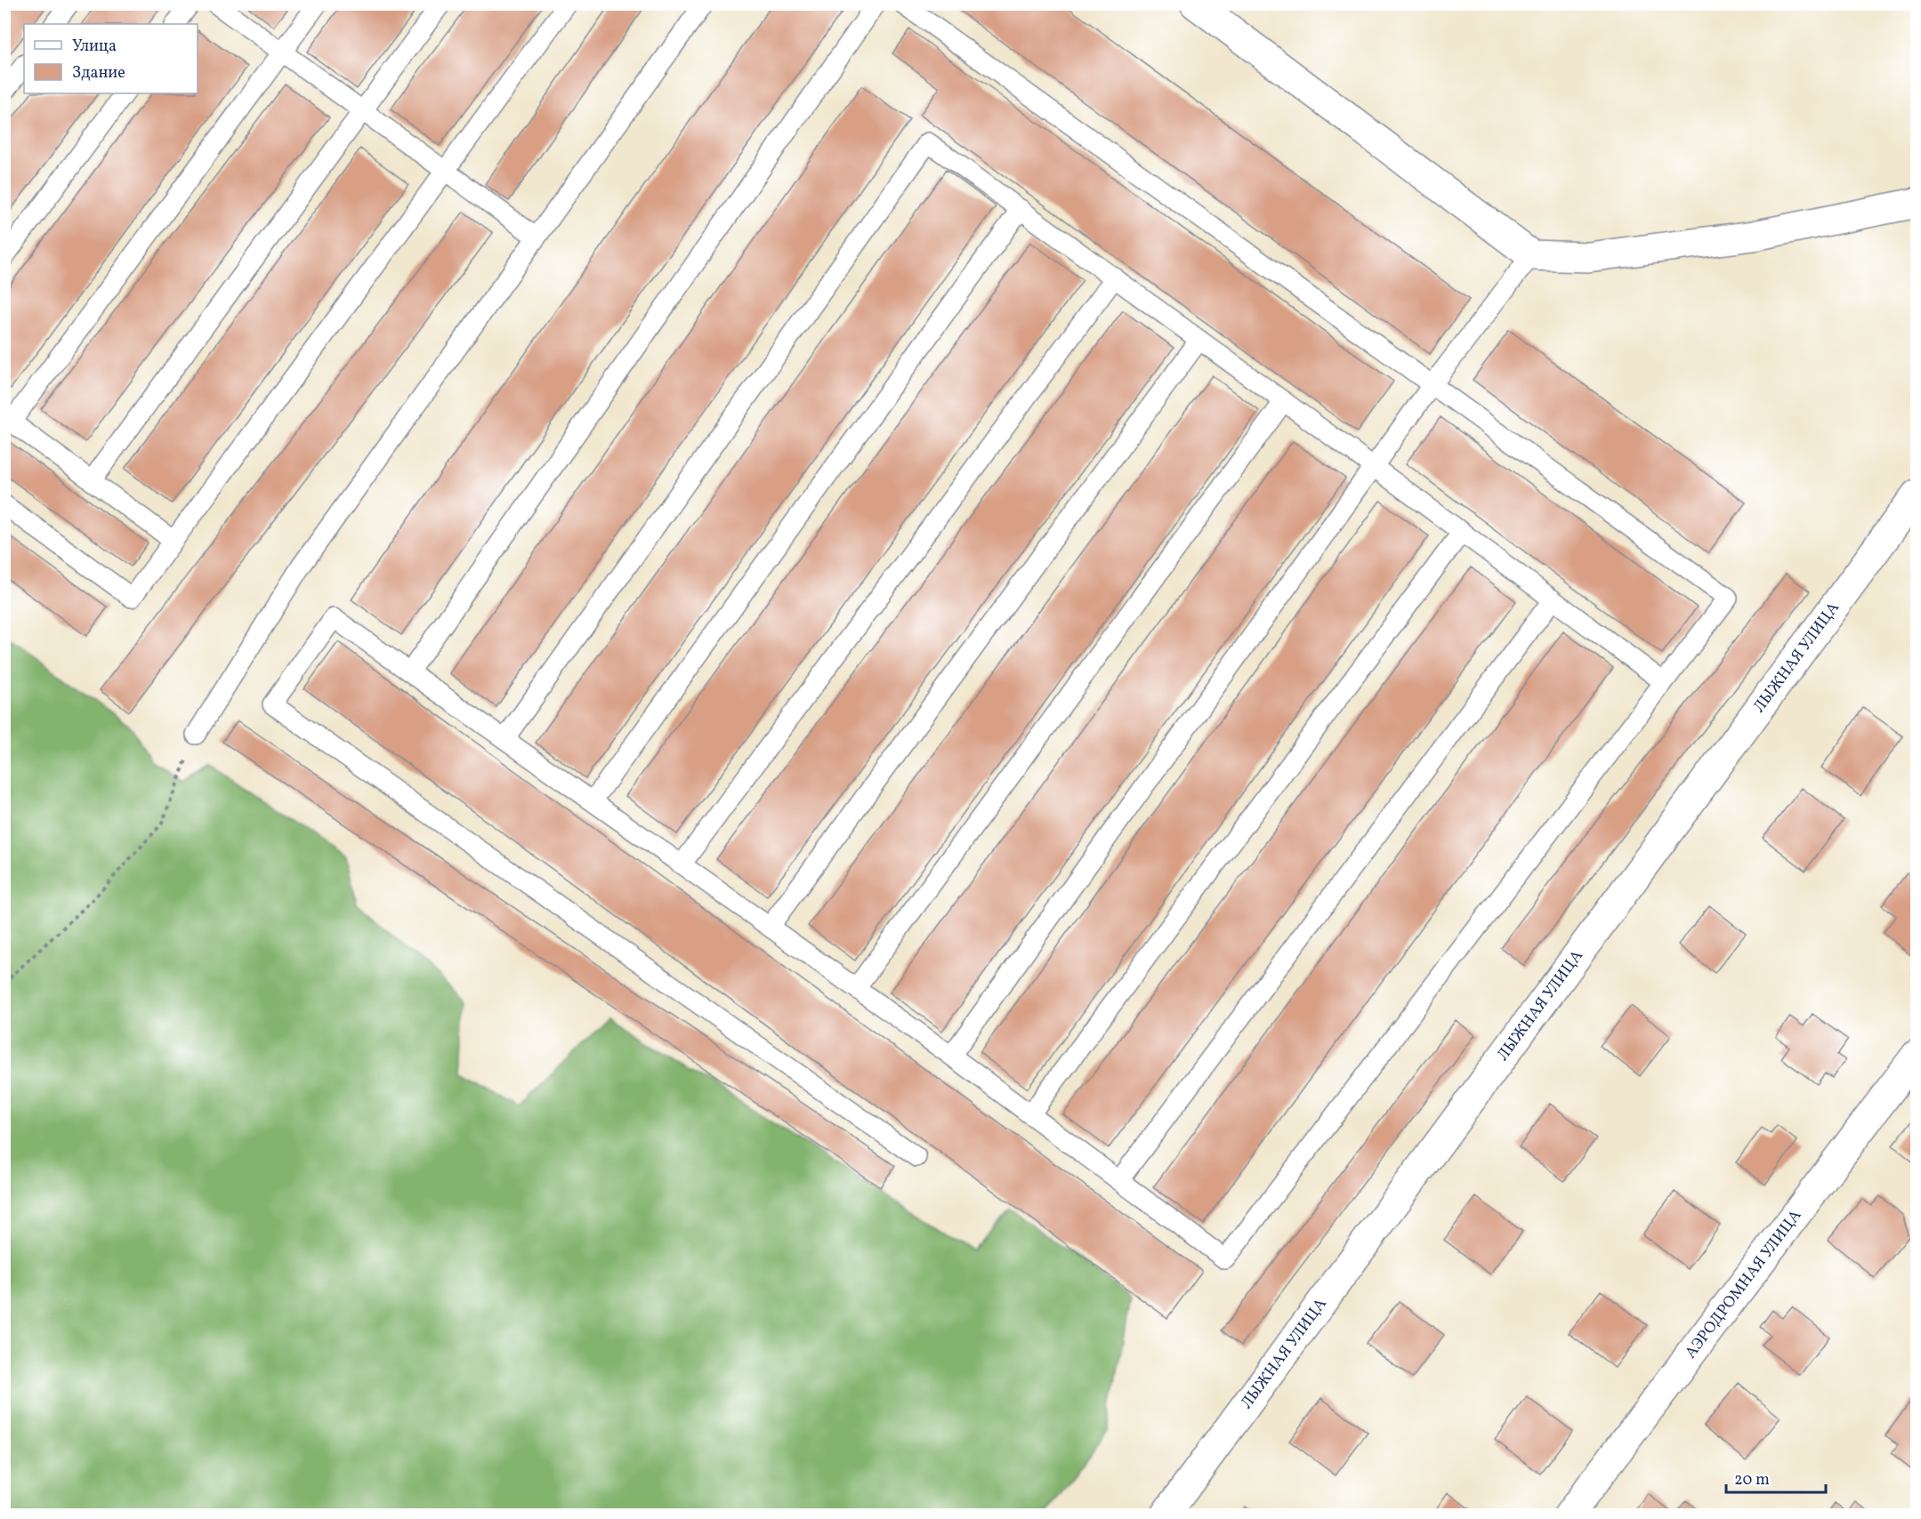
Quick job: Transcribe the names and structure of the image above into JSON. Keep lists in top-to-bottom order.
{
  "streets": {
    "street": ["ЛЫЖНАЯ УЛИЦА", "АЭРОДРОМНАЯ УЛИЦА"]
  },
  "legend": ["Улица", "Здание"],
  "scale_bar": "20 m"
}
